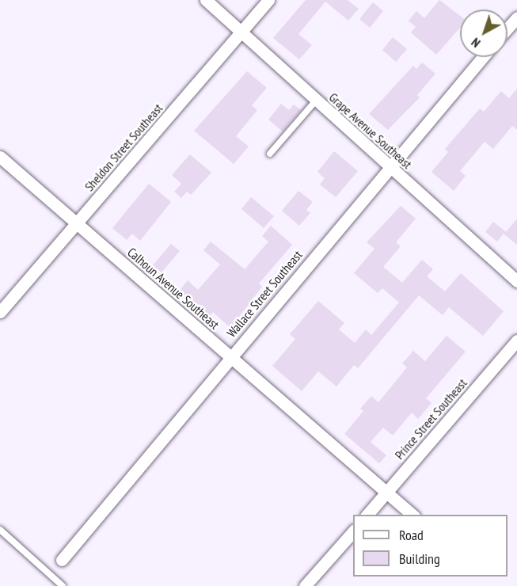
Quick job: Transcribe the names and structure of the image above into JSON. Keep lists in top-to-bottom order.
{
  "streets": {
    "street": [
      "Grape Avenue Southeast",
      "Sheldon Street Southeast",
      "Calhoun Avenue Southeast",
      "Wallace Street Southeast",
      "Prince Street Southeast"
    ]
  },
  "crossings": [
    ["Grape Avenue Southeast", "Sheldon Street Southeast"],
    ["Grape Avenue Southeast", "Wallace Street Southeast"],
    ["Sheldon Street Southeast", "Calhoun Avenue Southeast"],
    ["Calhoun Avenue Southeast", "Wallace Street Southeast"],
    ["Calhoun Avenue Southeast", "Prince Street Southeast"]
  ],
  "legend": ["Road", "Building"],
  "north": "bottom left"
}
